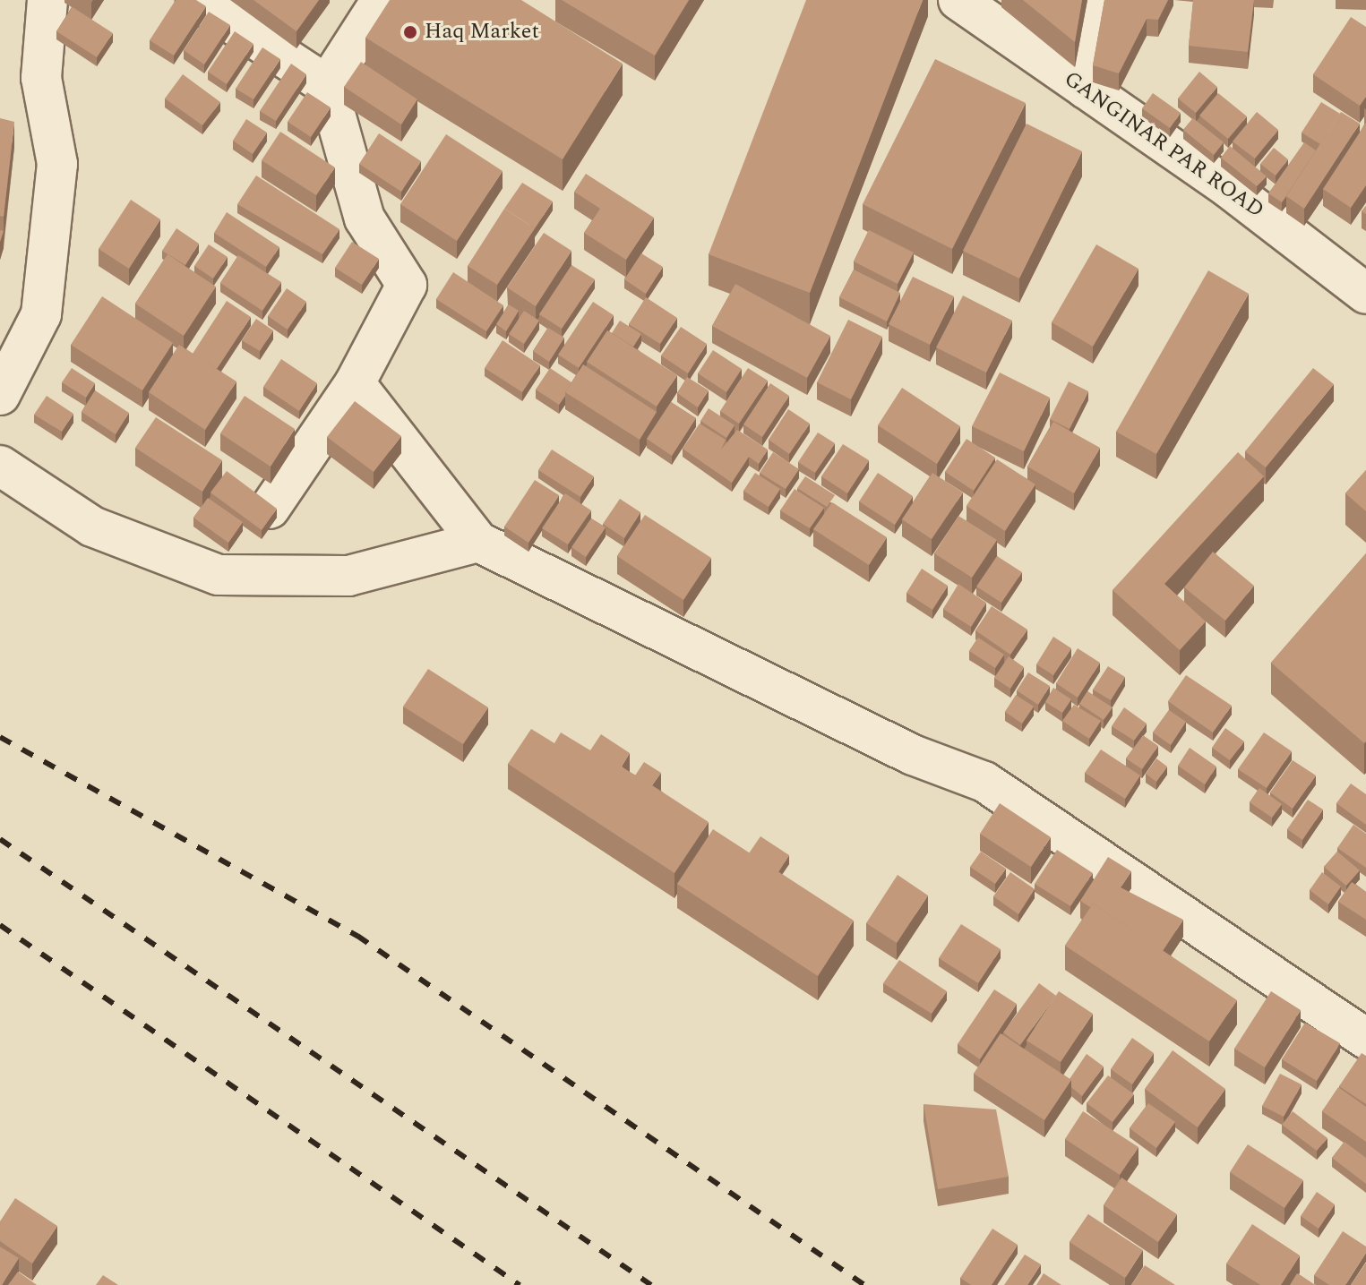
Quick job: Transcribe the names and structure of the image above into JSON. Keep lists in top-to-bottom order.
{
  "streets": {
    "street": ["GANGINAR PAR ROAD"]
  },
  "places": ["Haq Market"]
}
